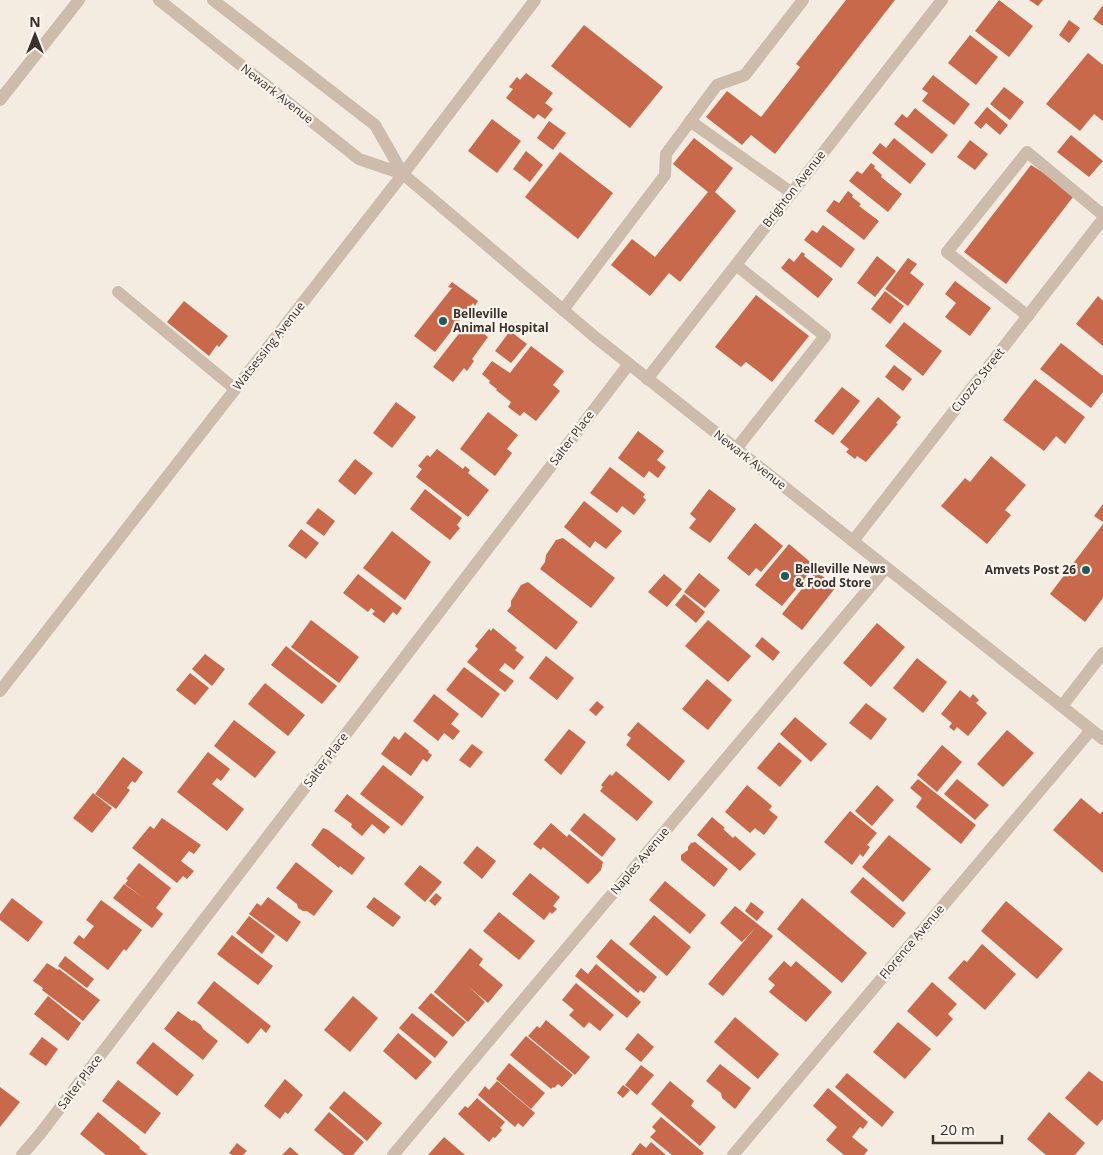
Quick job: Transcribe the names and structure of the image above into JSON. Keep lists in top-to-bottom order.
{
  "streets": {
    "street": [
      "Newark Avenue",
      "Brighton Avenue",
      "Watsessing Avenue",
      "Cuozzo Street",
      "Salter Place",
      "Naples Avenue",
      "Florence Avenue"
    ]
  },
  "crossings": [
    ["Newark Avenue", "Brighton Avenue"],
    ["Newark Avenue", "Watsessing Avenue"],
    ["Newark Avenue", "Cuozzo Street"],
    ["Newark Avenue", "Salter Place"],
    ["Newark Avenue", "Naples Avenue"],
    ["Newark Avenue", "Florence Avenue"]
  ],
  "places": ["Belleville Animal Hospital", "Amvets Post 26", "Belleville News & Food Store"],
  "scale_bar": "20 m",
  "north": "top"
}
